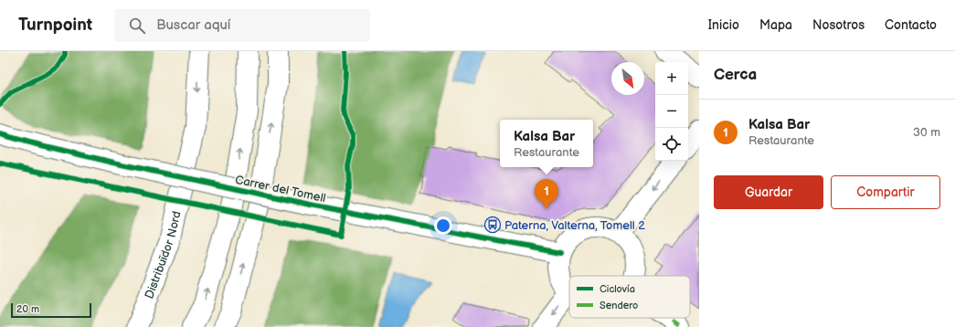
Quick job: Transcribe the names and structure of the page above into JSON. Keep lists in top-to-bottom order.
{
  "streets": {
    "main road": ["Carrer del Tomell", "Distribuïdor Nord"]
  },
  "places": {
    "bus stop": ["Paterna, Valterna, Tomell 2"]
  },
  "legend": ["Ciclovía", "Sendero"],
  "scale_bar": "20 m",
  "north": "bottom right",
  "page": {
    "header": "Turnpoint",
    "search": "Buscar aquí",
    "nav": [
      "Inicio",
      "Mapa",
      "Nosotros",
      "Contacto"
    ],
    "heading": "Cerca",
    "map_buttons": ["+", "−"],
    "list": [
      {
        "mark": "1",
        "name": "Kalsa Bar",
        "note": "Restaurante",
        "value": "30 m"
      }
    ],
    "popup": ["Kalsa Bar", "Restaurante"],
    "buttons": ["Guardar", "Compartir"],
    "pins": "1",
    "scale": "20 m"
  }
}
